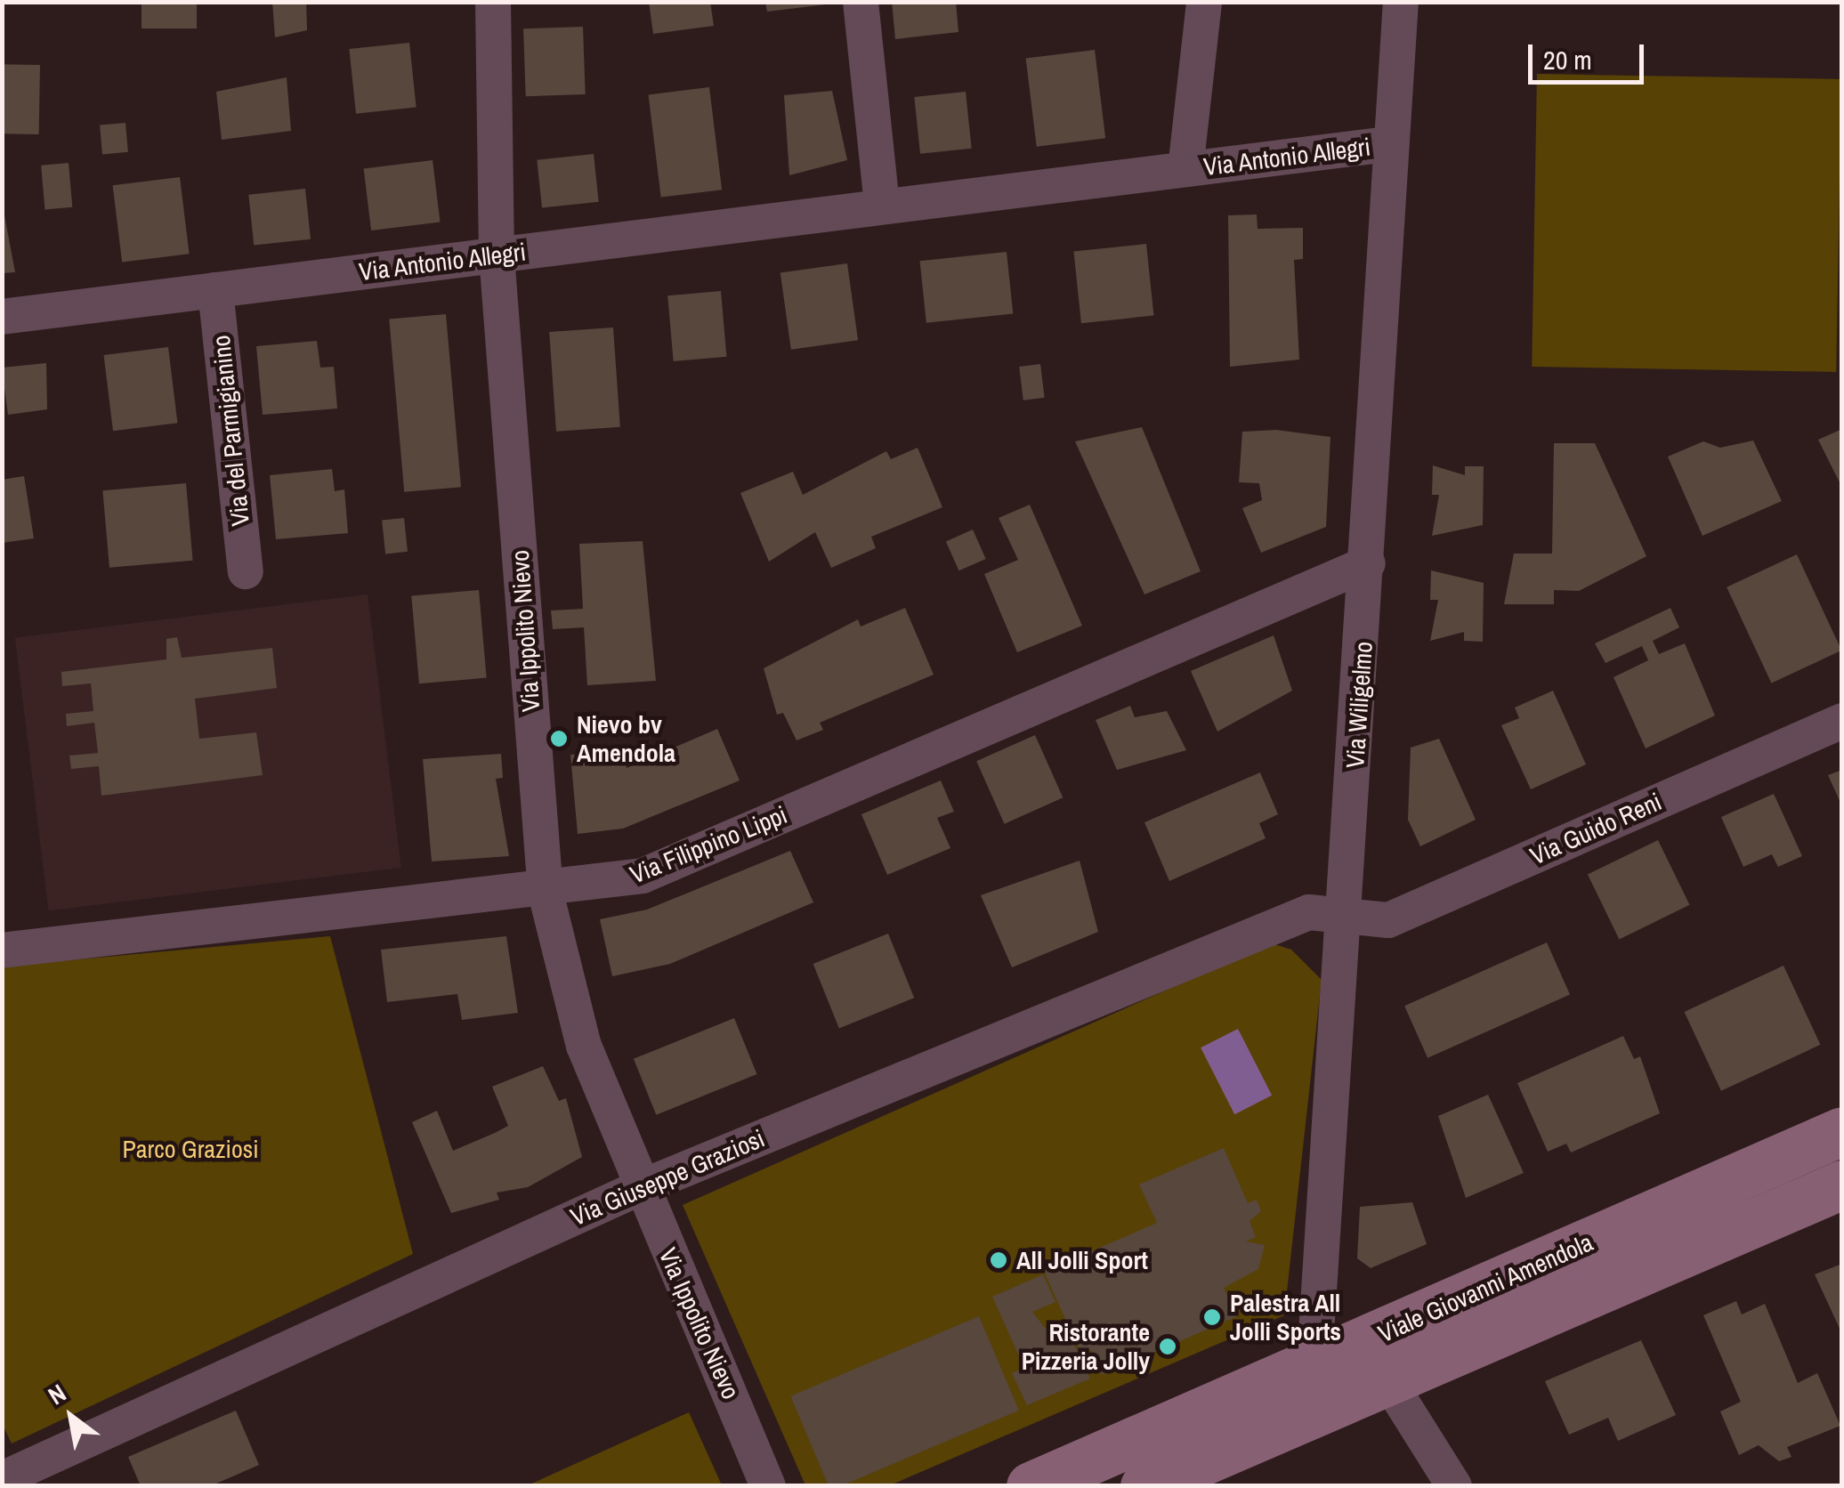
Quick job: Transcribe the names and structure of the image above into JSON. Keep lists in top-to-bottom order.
{
  "streets": {
    "main road": ["Viale Giovanni Amendola"],
    "street": [
      "Via Antonio Allegri",
      "Via del Parmigianino",
      "Via Ippolito Nievo",
      "Via Wiligelmo",
      "Via Guido Reni",
      "Via Filippino Lippi",
      "Via Giuseppe Graziosi"
    ]
  },
  "crossings": [
    ["Via Antonio Allegri", "Via del Parmigianino"],
    ["Via Antonio Allegri", "Via Ippolito Nievo"],
    ["Via Antonio Allegri", "Via Wiligelmo"],
    ["Via Ippolito Nievo", "Via Filippino Lippi"],
    ["Via Ippolito Nievo", "Via Giuseppe Graziosi"],
    ["Via Wiligelmo", "Via Guido Reni"],
    ["Via Wiligelmo", "Via Filippino Lippi"],
    ["Via Wiligelmo", "Via Giuseppe Graziosi"],
    ["Via Wiligelmo", "Viale Giovanni Amendola"],
    ["Via Guido Reni", "Via Giuseppe Graziosi"]
  ],
  "parks": ["Parco Graziosi"],
  "places": [
    "Nievo bv Amendola",
    "All Jolli Sport",
    "Palestra All Jolli Sports",
    "Ristorante Pizzeria Jolly"
  ],
  "scale_bar": "20 m",
  "north": "top left"
}
